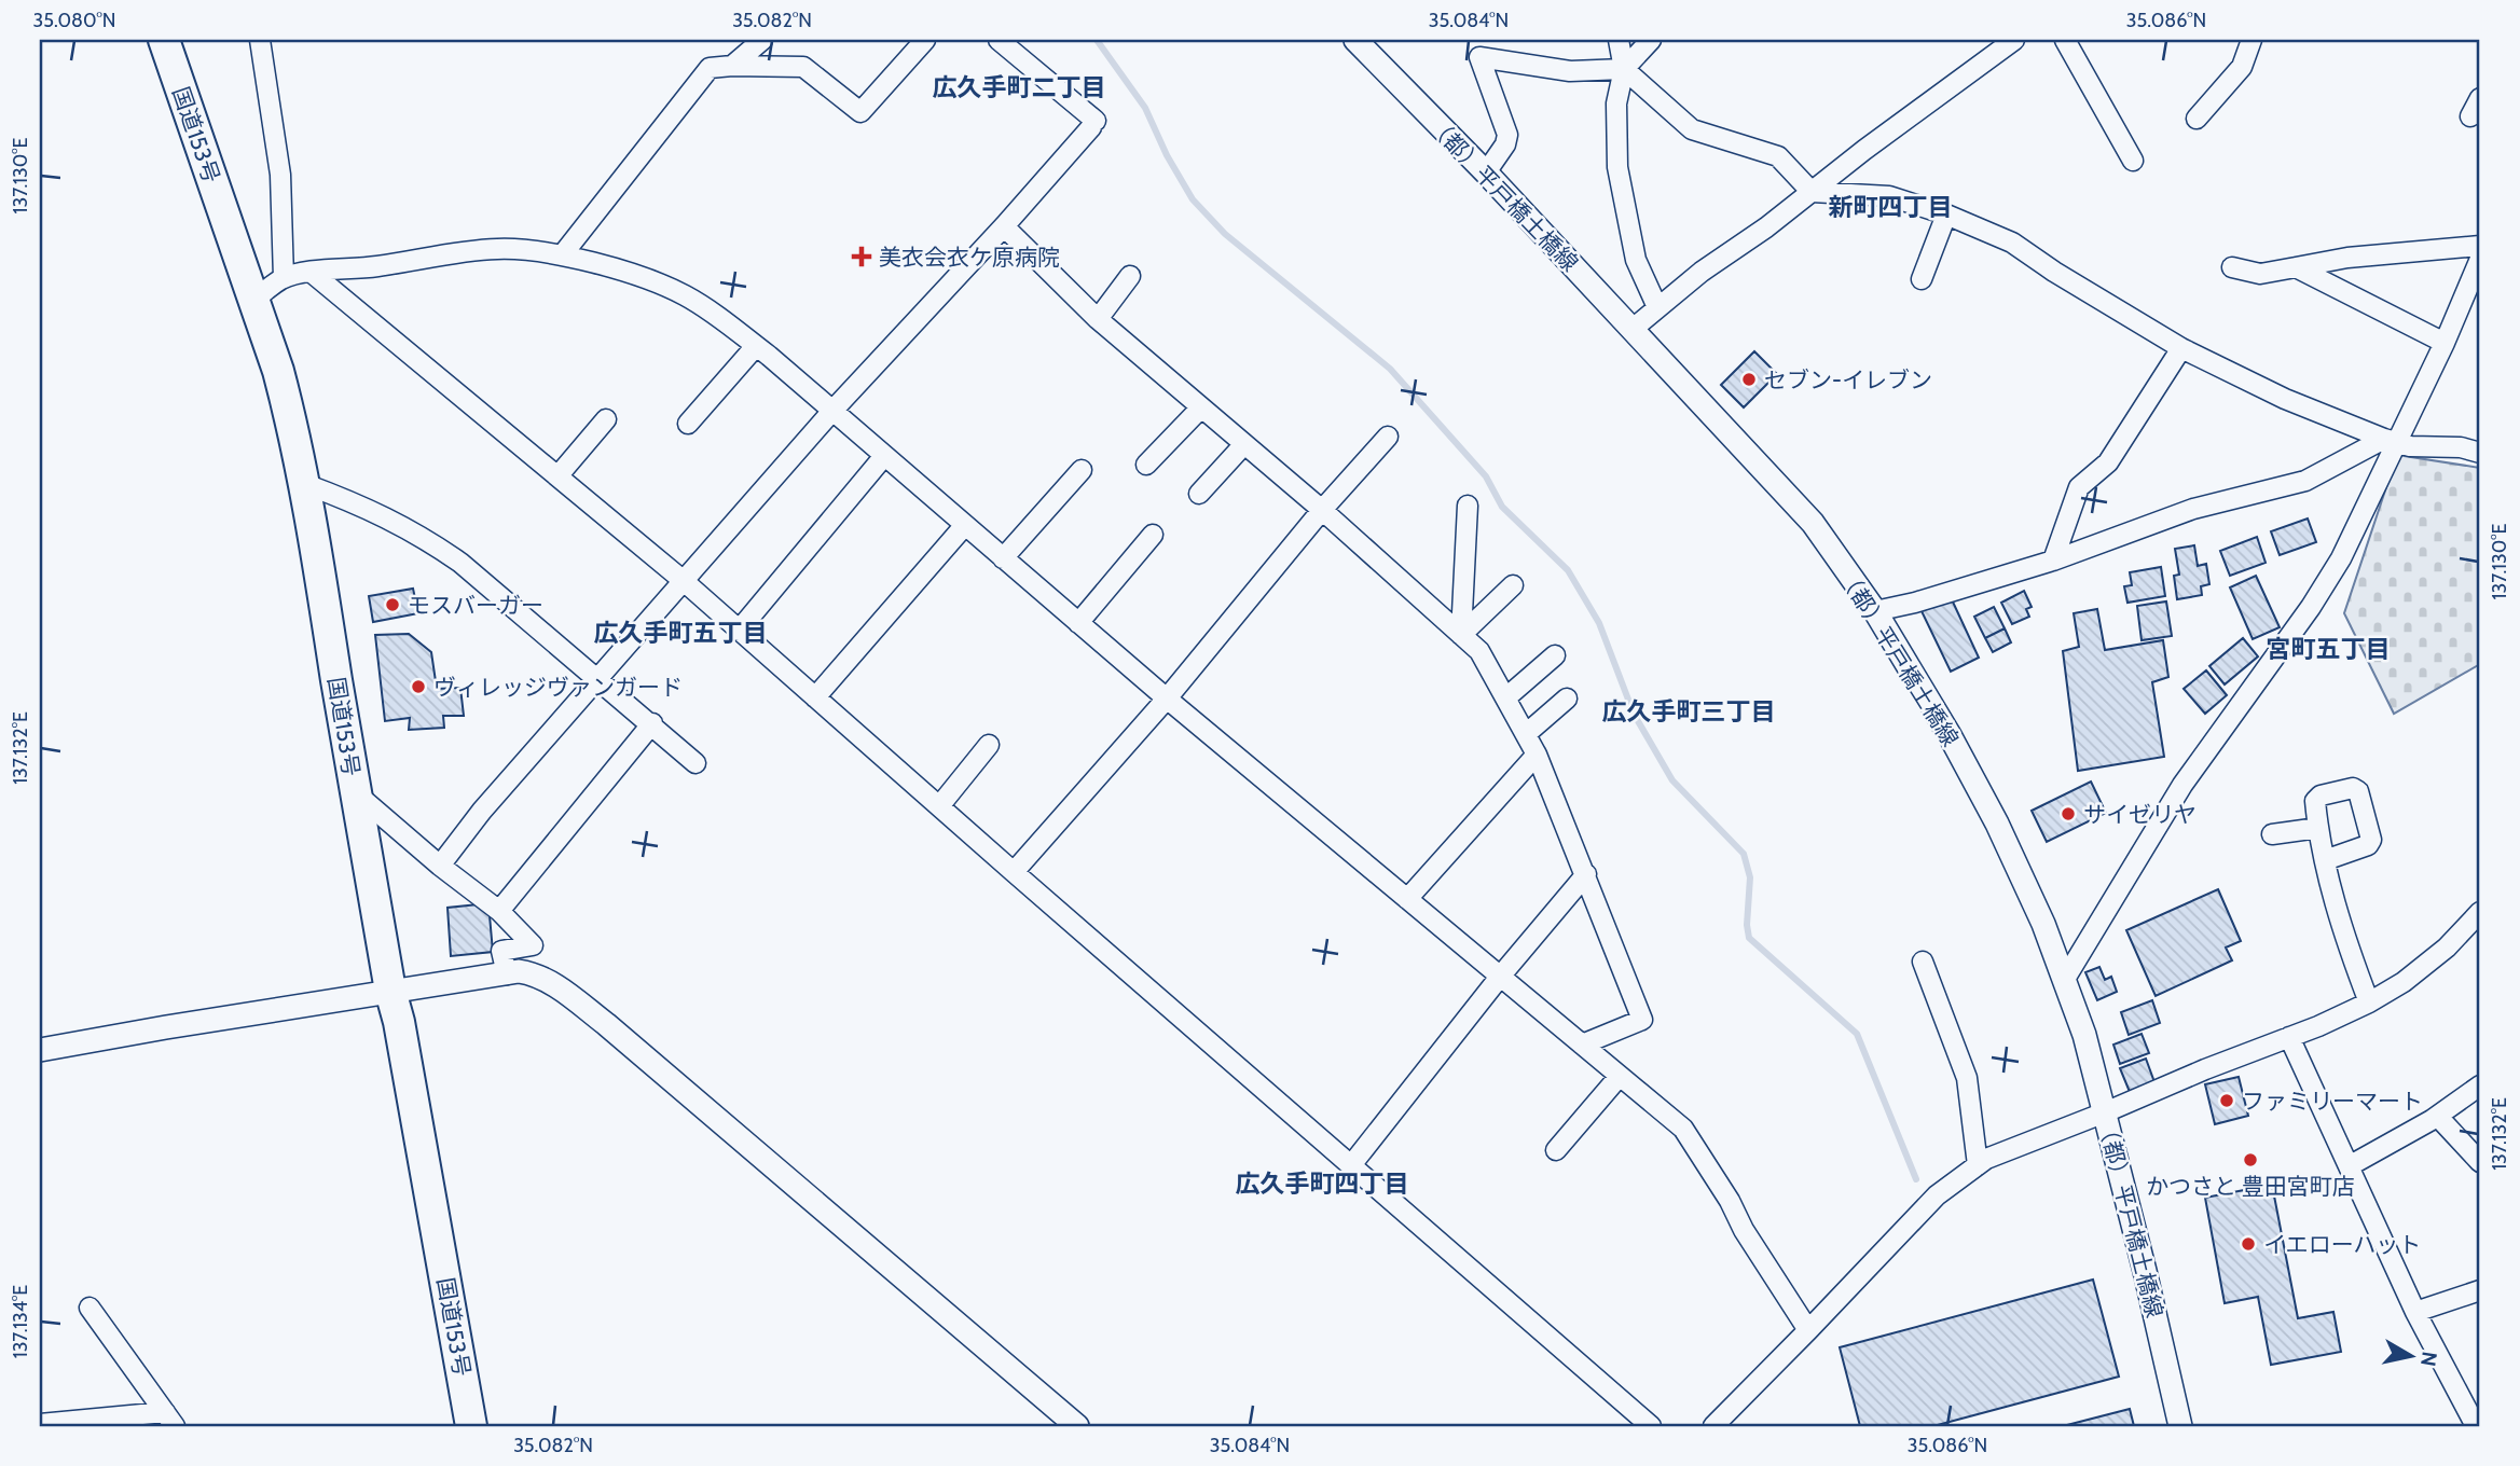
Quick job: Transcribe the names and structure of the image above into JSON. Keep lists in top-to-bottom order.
{
  "streets": {
    "highway": ["国道153号"],
    "street": ["（都）平戸橋土橋線"]
  },
  "districts": [
    "広久手町二丁目",
    "新町四丁目",
    "広久手町五丁目",
    "宮町五丁目",
    "広久手町三丁目",
    "広久手町四丁目"
  ],
  "places": {
    "health": ["美衣会衣ケ原病院"],
    "other": [
      "セブン-イレブン",
      "モスバーガー",
      "ヴィレッジヴァンガード",
      "サイゼリヤ",
      "ファミリーマート",
      "かつさと 豊田宮町店",
      "イエローハット"
    ]
  },
  "north": "right",
  "coordinates": [
    "35.080°N",
    "35.082°N",
    "35.084°N",
    "35.086°N",
    "137.130°E",
    "137.132°E",
    "137.134°E"
  ]
}
